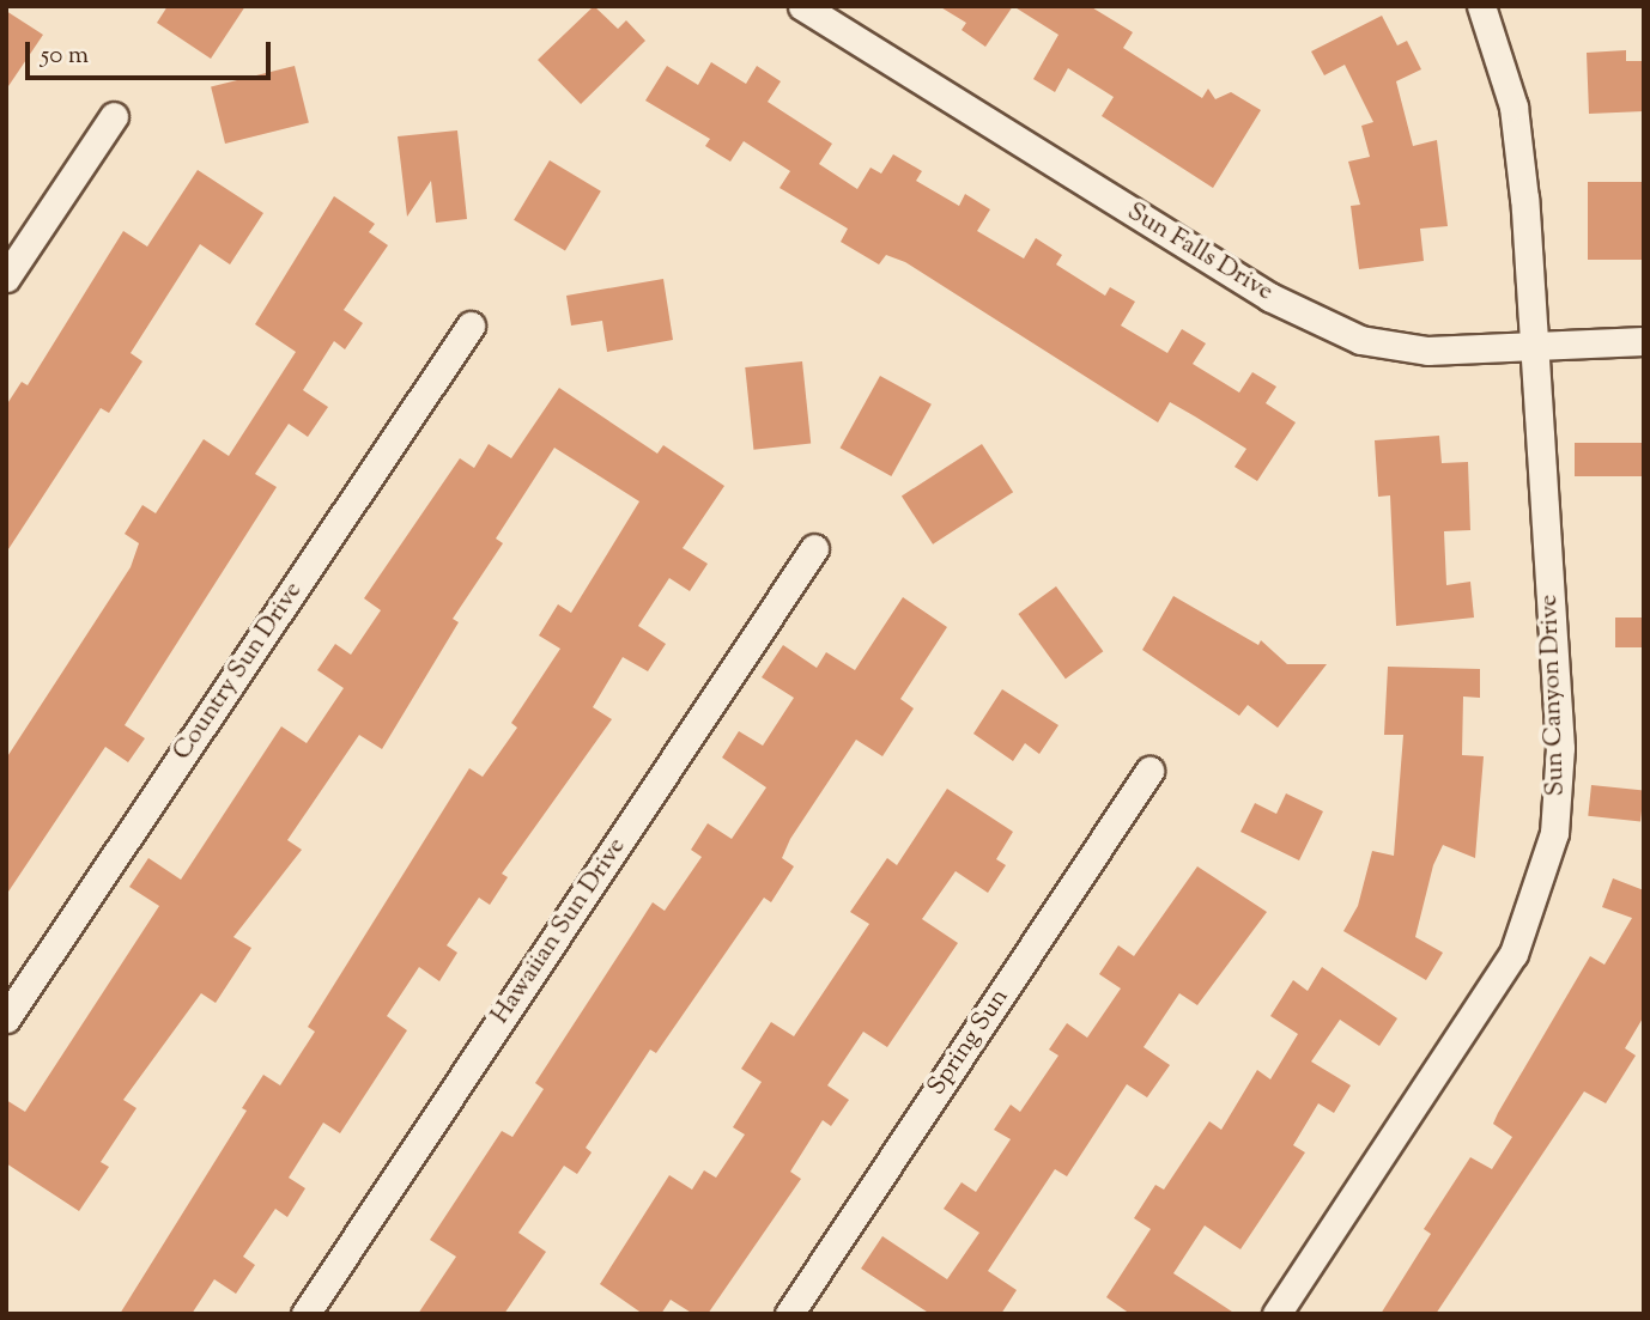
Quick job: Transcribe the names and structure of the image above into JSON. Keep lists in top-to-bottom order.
{
  "streets": {
    "street": [
      "Sun Falls Drive",
      "Country Sun Drive",
      "Sun Canyon Drive",
      "Hawaiian Sun Drive",
      "Spring Sun"
    ]
  },
  "crossings": [
    ["Sun Falls Drive", "Sun Canyon Drive"]
  ],
  "scale_bar": "50 m"
}
